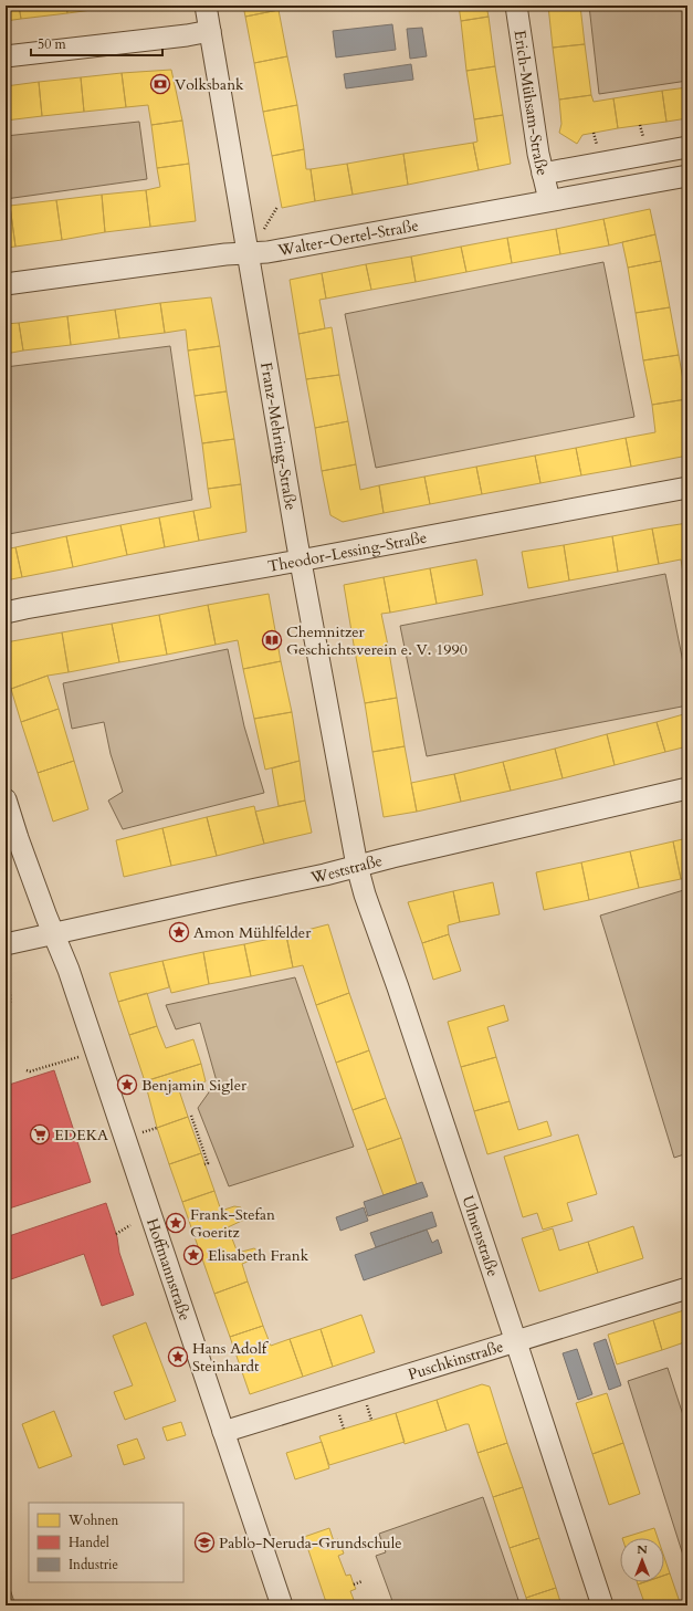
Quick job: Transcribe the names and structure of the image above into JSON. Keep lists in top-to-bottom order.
{
  "streets": {
    "street": [
      "Erich-Mühsam-Straße",
      "Walter-Oertel-Straße",
      "Franz-Mehring-Straße",
      "Theodor-Lessing-Straße",
      "Weststraße",
      "Ulmenstraße",
      "Hoffmannstraße",
      "Puschkinstraße"
    ]
  },
  "crossings": [
    ["Erich-Mühsam-Straße", "Walter-Oertel-Straße"],
    ["Walter-Oertel-Straße", "Franz-Mehring-Straße"],
    ["Franz-Mehring-Straße", "Theodor-Lessing-Straße"],
    ["Franz-Mehring-Straße", "Weststraße"],
    ["Franz-Mehring-Straße", "Ulmenstraße"],
    ["Weststraße", "Ulmenstraße"],
    ["Weststraße", "Hoffmannstraße"],
    ["Ulmenstraße", "Puschkinstraße"],
    ["Hoffmannstraße", "Puschkinstraße"]
  ],
  "places": {
    "bank": ["Volksbank"],
    "library": ["Chemnitzer Geschichtsverein e. V. 1990"],
    "place": [
      "Amon Mühlfelder",
      "Benjamin Sigler",
      "Frank-Stefan Goeritz",
      "Elisabeth Frank",
      "Hans Adolf Steinhardt"
    ],
    "supermarket": ["EDEKA"],
    "school or university": ["Pablo-Neruda-Grundschule"]
  },
  "legend": ["Wohnen", "Handel", "Industrie"],
  "scale_bar": "50 m",
  "north": "top"
}
